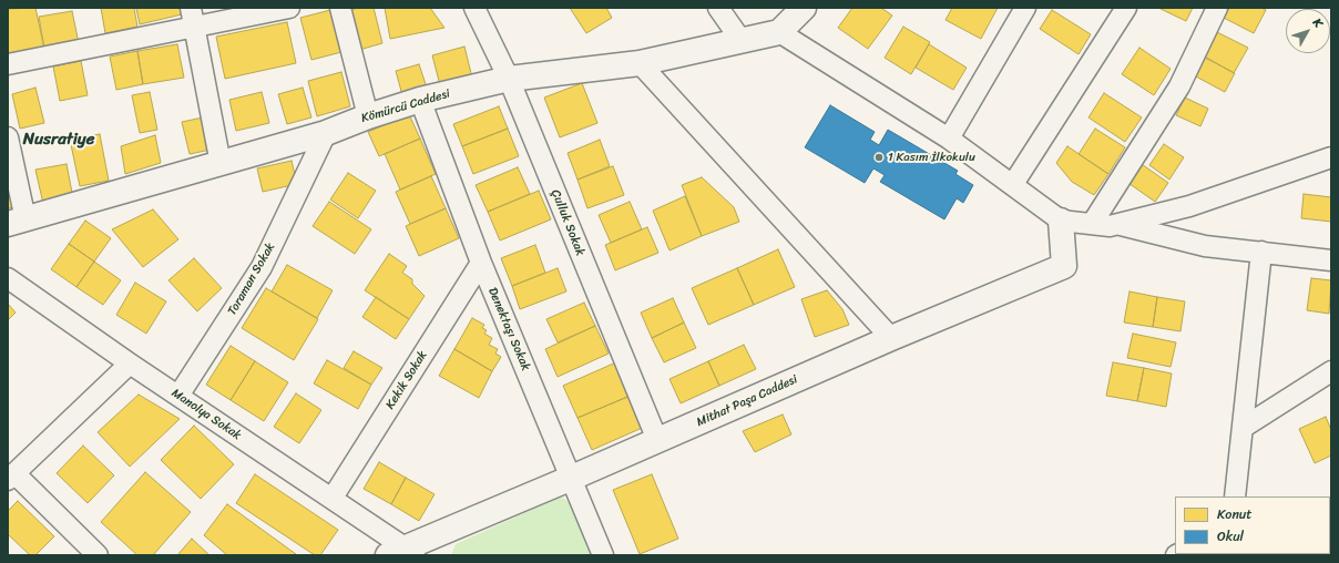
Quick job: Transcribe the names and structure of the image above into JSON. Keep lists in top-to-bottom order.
{
  "streets": {
    "street": [
      "Kömürcü Caddesi",
      "Çulluk Sokak",
      "Toraman Sokak",
      "Denektaşı Sokak",
      "Kekik Sokak",
      "Mithat Paşa Caddesi",
      "Manolya Sokak"
    ]
  },
  "crossings": [
    ["Kömürcü Caddesi", "Çulluk Sokak"],
    ["Kömürcü Caddesi", "Toraman Sokak"],
    ["Kömürcü Caddesi", "Denektaşı Sokak"],
    ["Çulluk Sokak", "Mithat Paşa Caddesi"],
    ["Toraman Sokak", "Manolya Sokak"],
    ["Denektaşı Sokak", "Kekik Sokak"],
    ["Denektaşı Sokak", "Mithat Paşa Caddesi"],
    ["Kekik Sokak", "Manolya Sokak"],
    ["Mithat Paşa Caddesi", "Manolya Sokak"]
  ],
  "districts": ["Nusratiye"],
  "places": ["1 Kasım İlkokulu"],
  "legend": ["Konut", "Okul"],
  "north": "top right"
}
